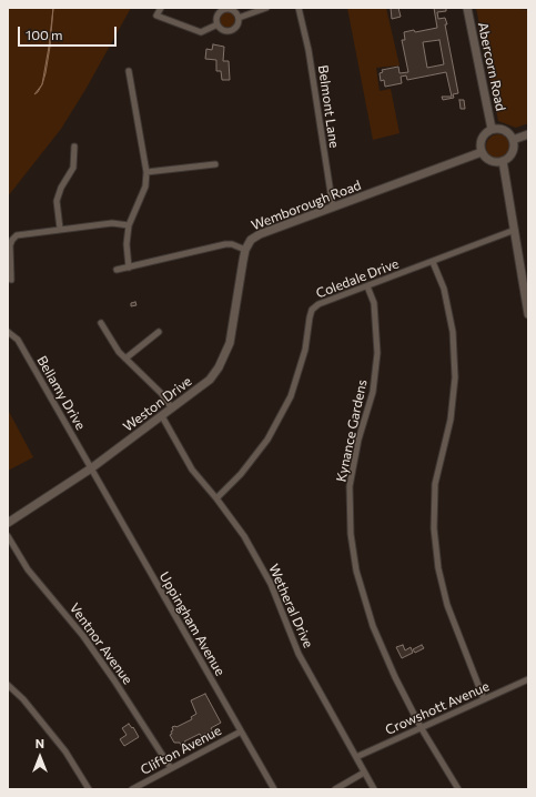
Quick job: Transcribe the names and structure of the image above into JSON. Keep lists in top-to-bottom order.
{
  "streets": {
    "street": [
      "Abercorn Road",
      "Belmont Lane",
      "Wemborough Road",
      "Coledale Drive",
      "Bellamy Drive",
      "Weston Drive",
      "Kynance Gardens",
      "Wetheral Drive",
      "Uppingham Avenue",
      "Ventnor Avenue",
      "Crowshott Avenue",
      "Clifton Avenue"
    ]
  },
  "crossings": [
    ["Abercorn Road", "Wemborough Road"],
    ["Belmont Lane", "Wemborough Road"],
    ["Wemborough Road", "Weston Drive"],
    ["Coledale Drive", "Kynance Gardens"],
    ["Coledale Drive", "Wetheral Drive"],
    ["Bellamy Drive", "Weston Drive"],
    ["Bellamy Drive", "Uppingham Avenue"],
    ["Weston Drive", "Wetheral Drive"],
    ["Weston Drive", "Uppingham Avenue"],
    ["Kynance Gardens", "Crowshott Avenue"],
    ["Wetheral Drive", "Crowshott Avenue"],
    ["Uppingham Avenue", "Clifton Avenue"],
    ["Ventnor Avenue", "Clifton Avenue"]
  ],
  "scale_bar": "100 m",
  "north": "top"
}
